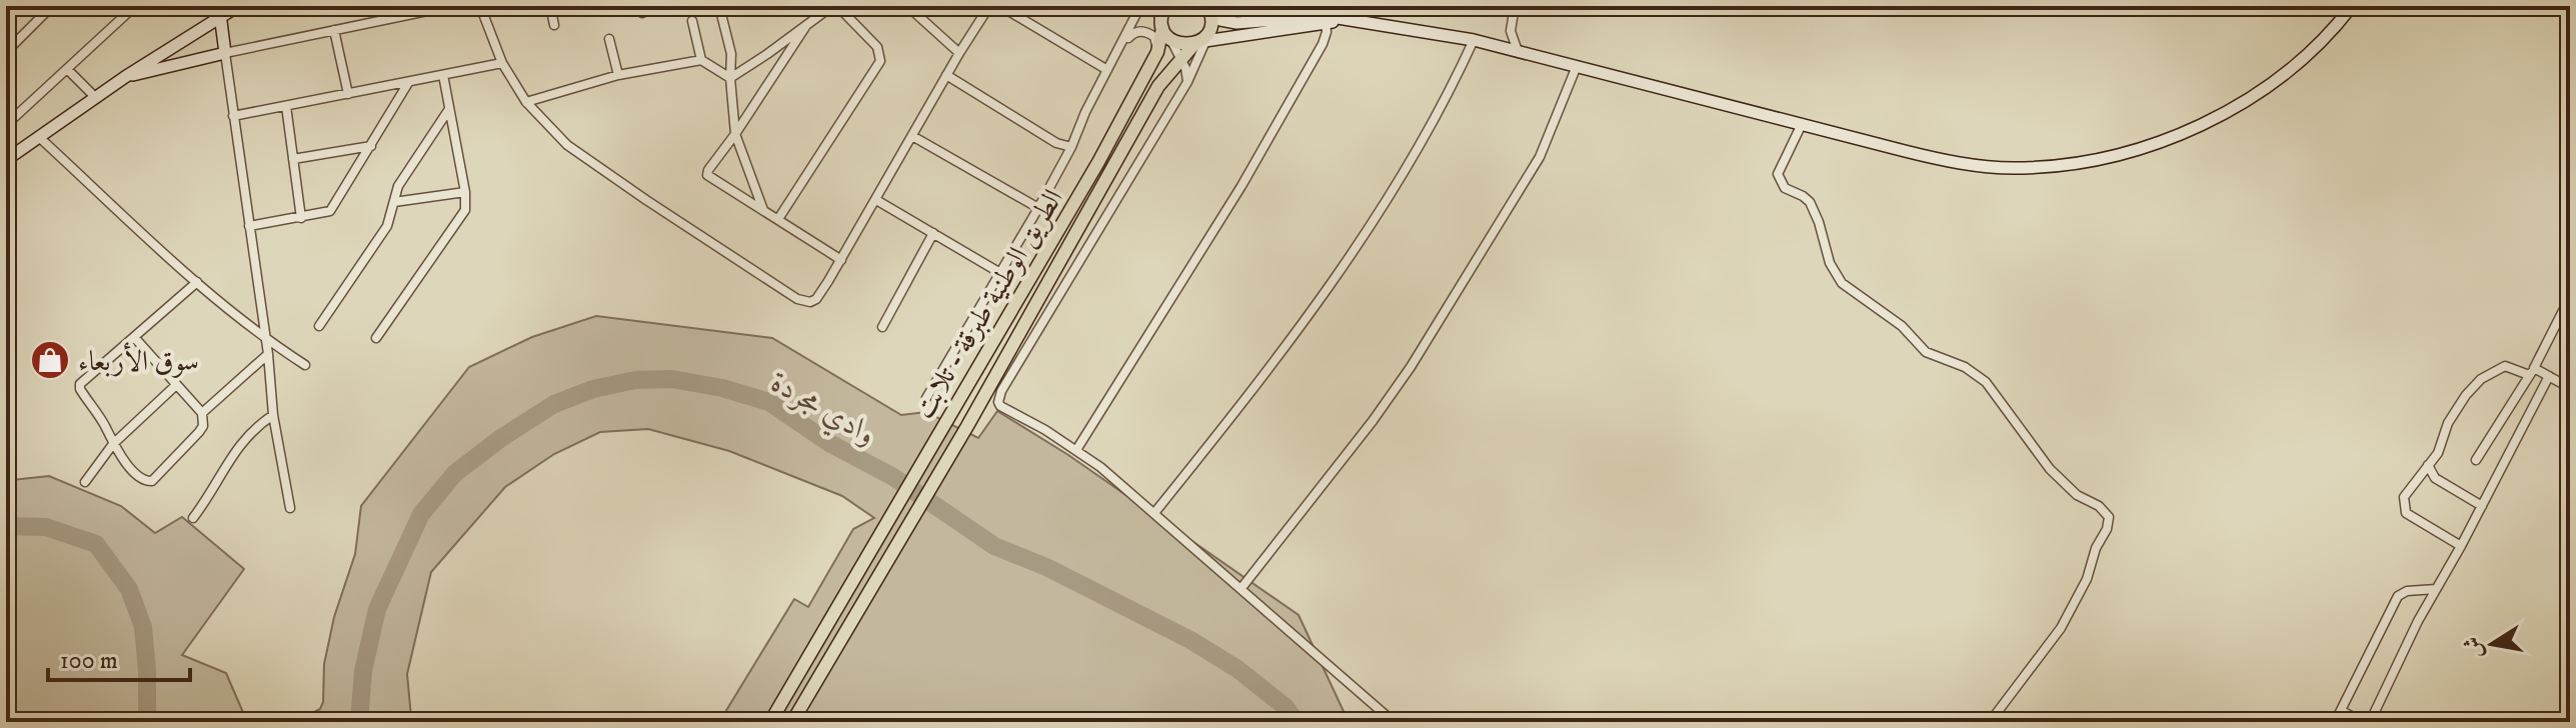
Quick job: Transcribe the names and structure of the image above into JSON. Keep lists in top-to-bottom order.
{
  "streets": {
    "main road": ["الطريق الوطنية طبرقة - تلابت"]
  },
  "water": ["وادي مجردة"],
  "places": {
    "shop": ["سوق الأربعاء"]
  },
  "scale_bar": "100 m",
  "north": "left"
}
